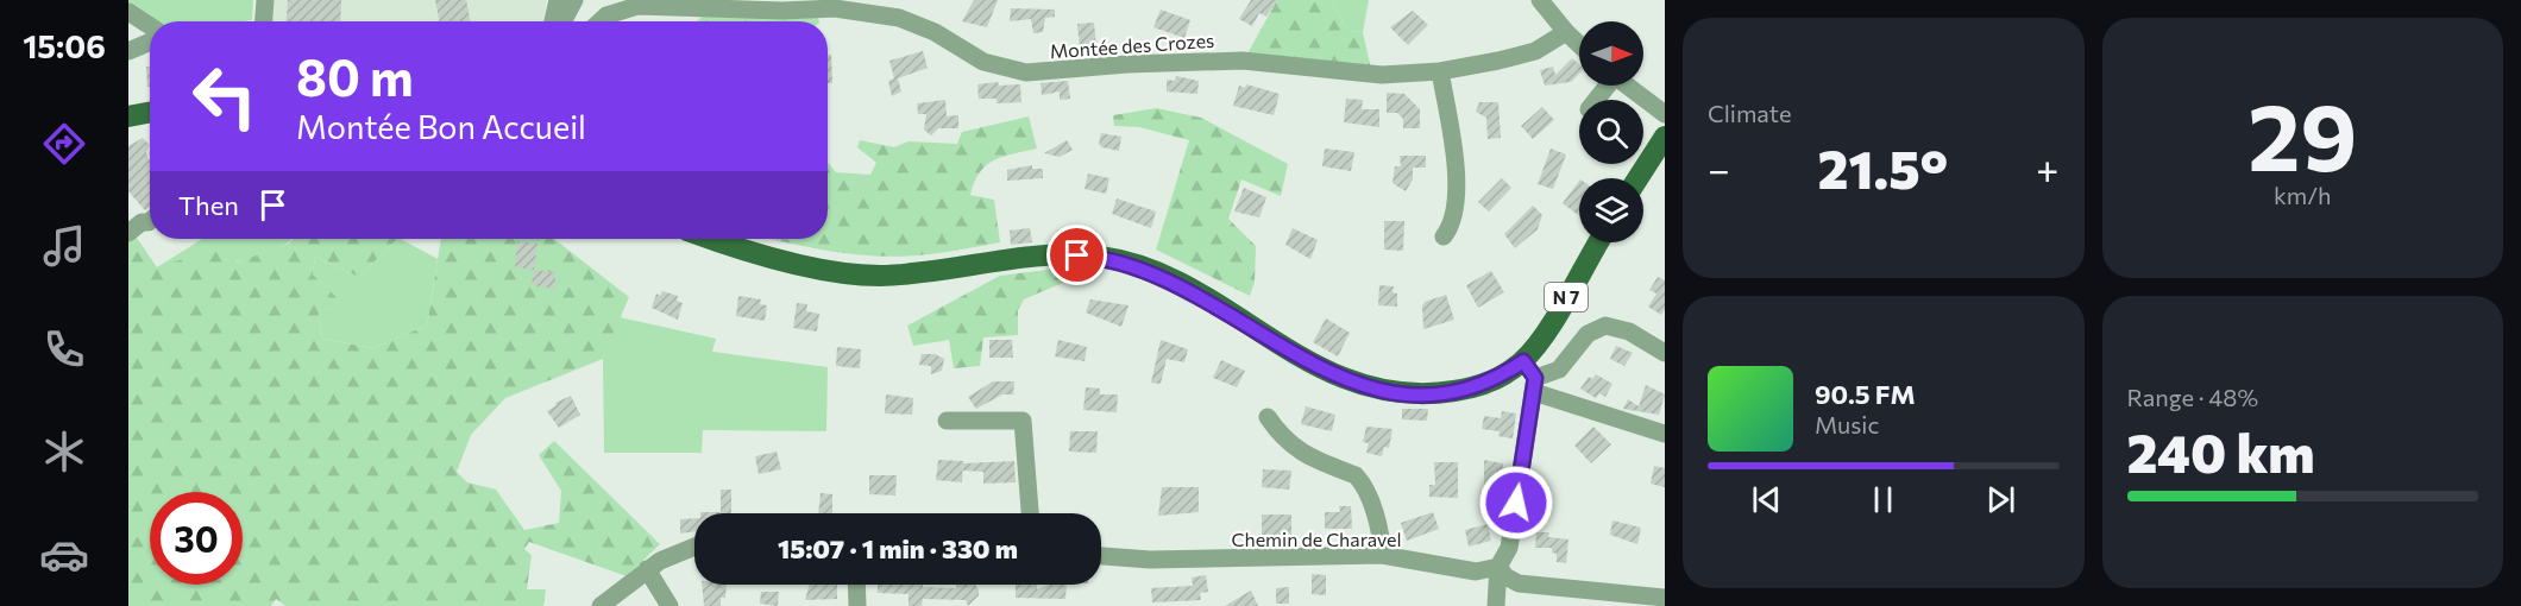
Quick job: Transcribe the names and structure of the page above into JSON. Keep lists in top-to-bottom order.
{
  "streets": {
    "main road": ["N 7"],
    "street": ["Montée des Crozes", "Chemin de Charavel"]
  },
  "north": "right",
  "page": {
    "tabs": "15:06",
    "tile": [
      "Climate",
      ["29", "km/h"],
      ["Range · 48%", "240 km"]
    ],
    "turn": ["80 m", "Montée Bon Accueil"],
    "heat": ["−", "21.5°", "+"],
    "then": "Then",
    "song": ["90.5 FM", "Music"],
    "limit": "30",
    "trip": "15:07 · 1 min · 330 m"
  }
}
